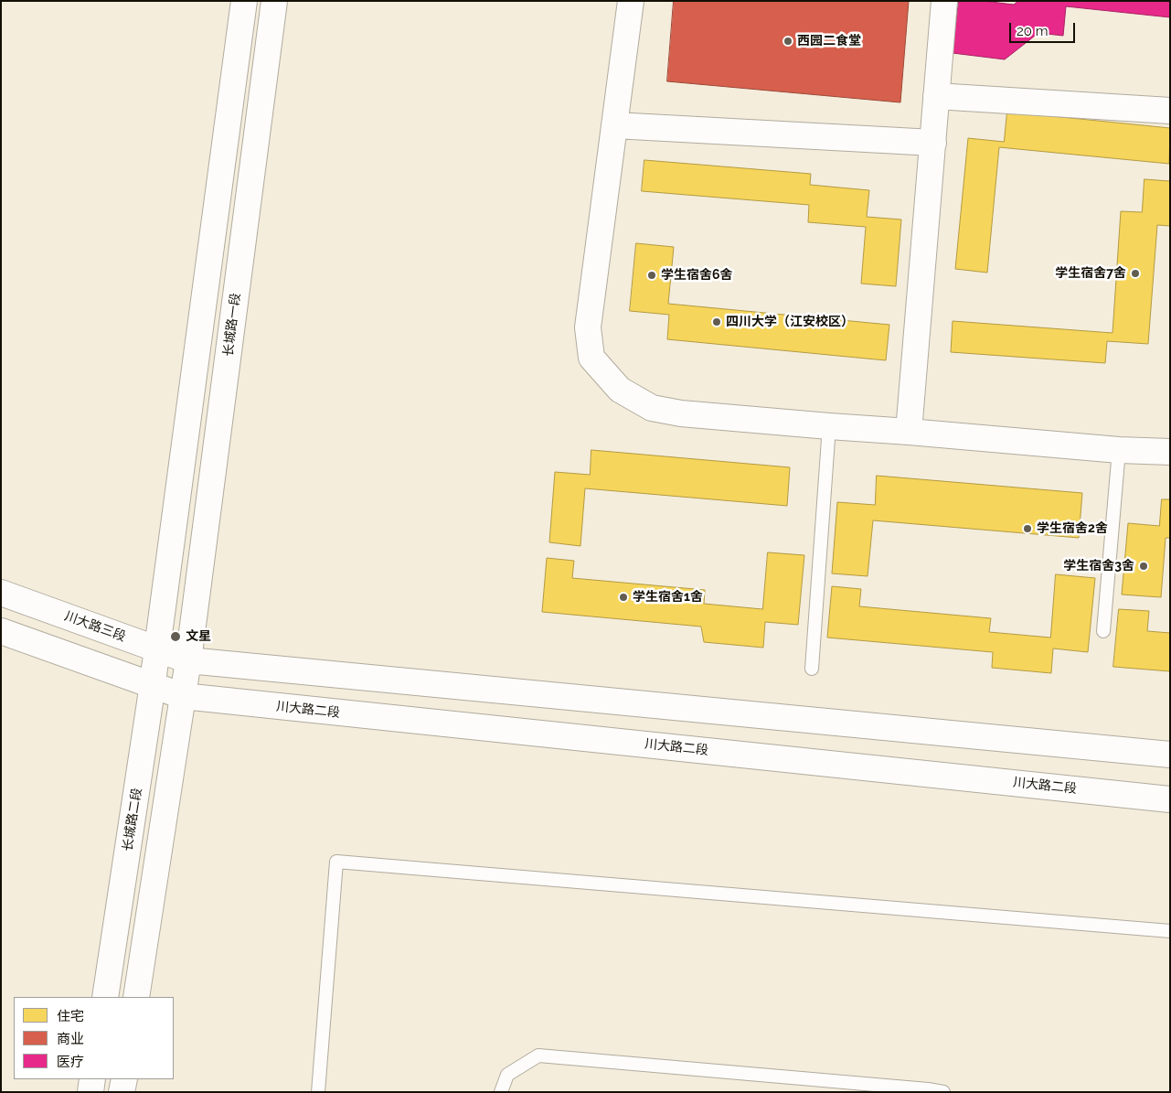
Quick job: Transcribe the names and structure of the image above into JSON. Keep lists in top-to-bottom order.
{
  "streets": {
    "main road": [
      "长城路一段",
      "川大路三段",
      "川大路二段",
      "长城路二段"
    ]
  },
  "crossings": [
    ["长城路一段", "川大路三段"],
    ["川大路三段", "长城路二段"]
  ],
  "places": [
    "西园二食堂",
    "学生宿舍7舍",
    "学生宿舍6舍",
    "四川大学（江安校区）",
    "学生宿舍2舍",
    "学生宿舍3舍",
    "学生宿舍1舍",
    "文星"
  ],
  "legend": ["住宅", "商业", "医疗"],
  "scale_bar": "20 m"
}
